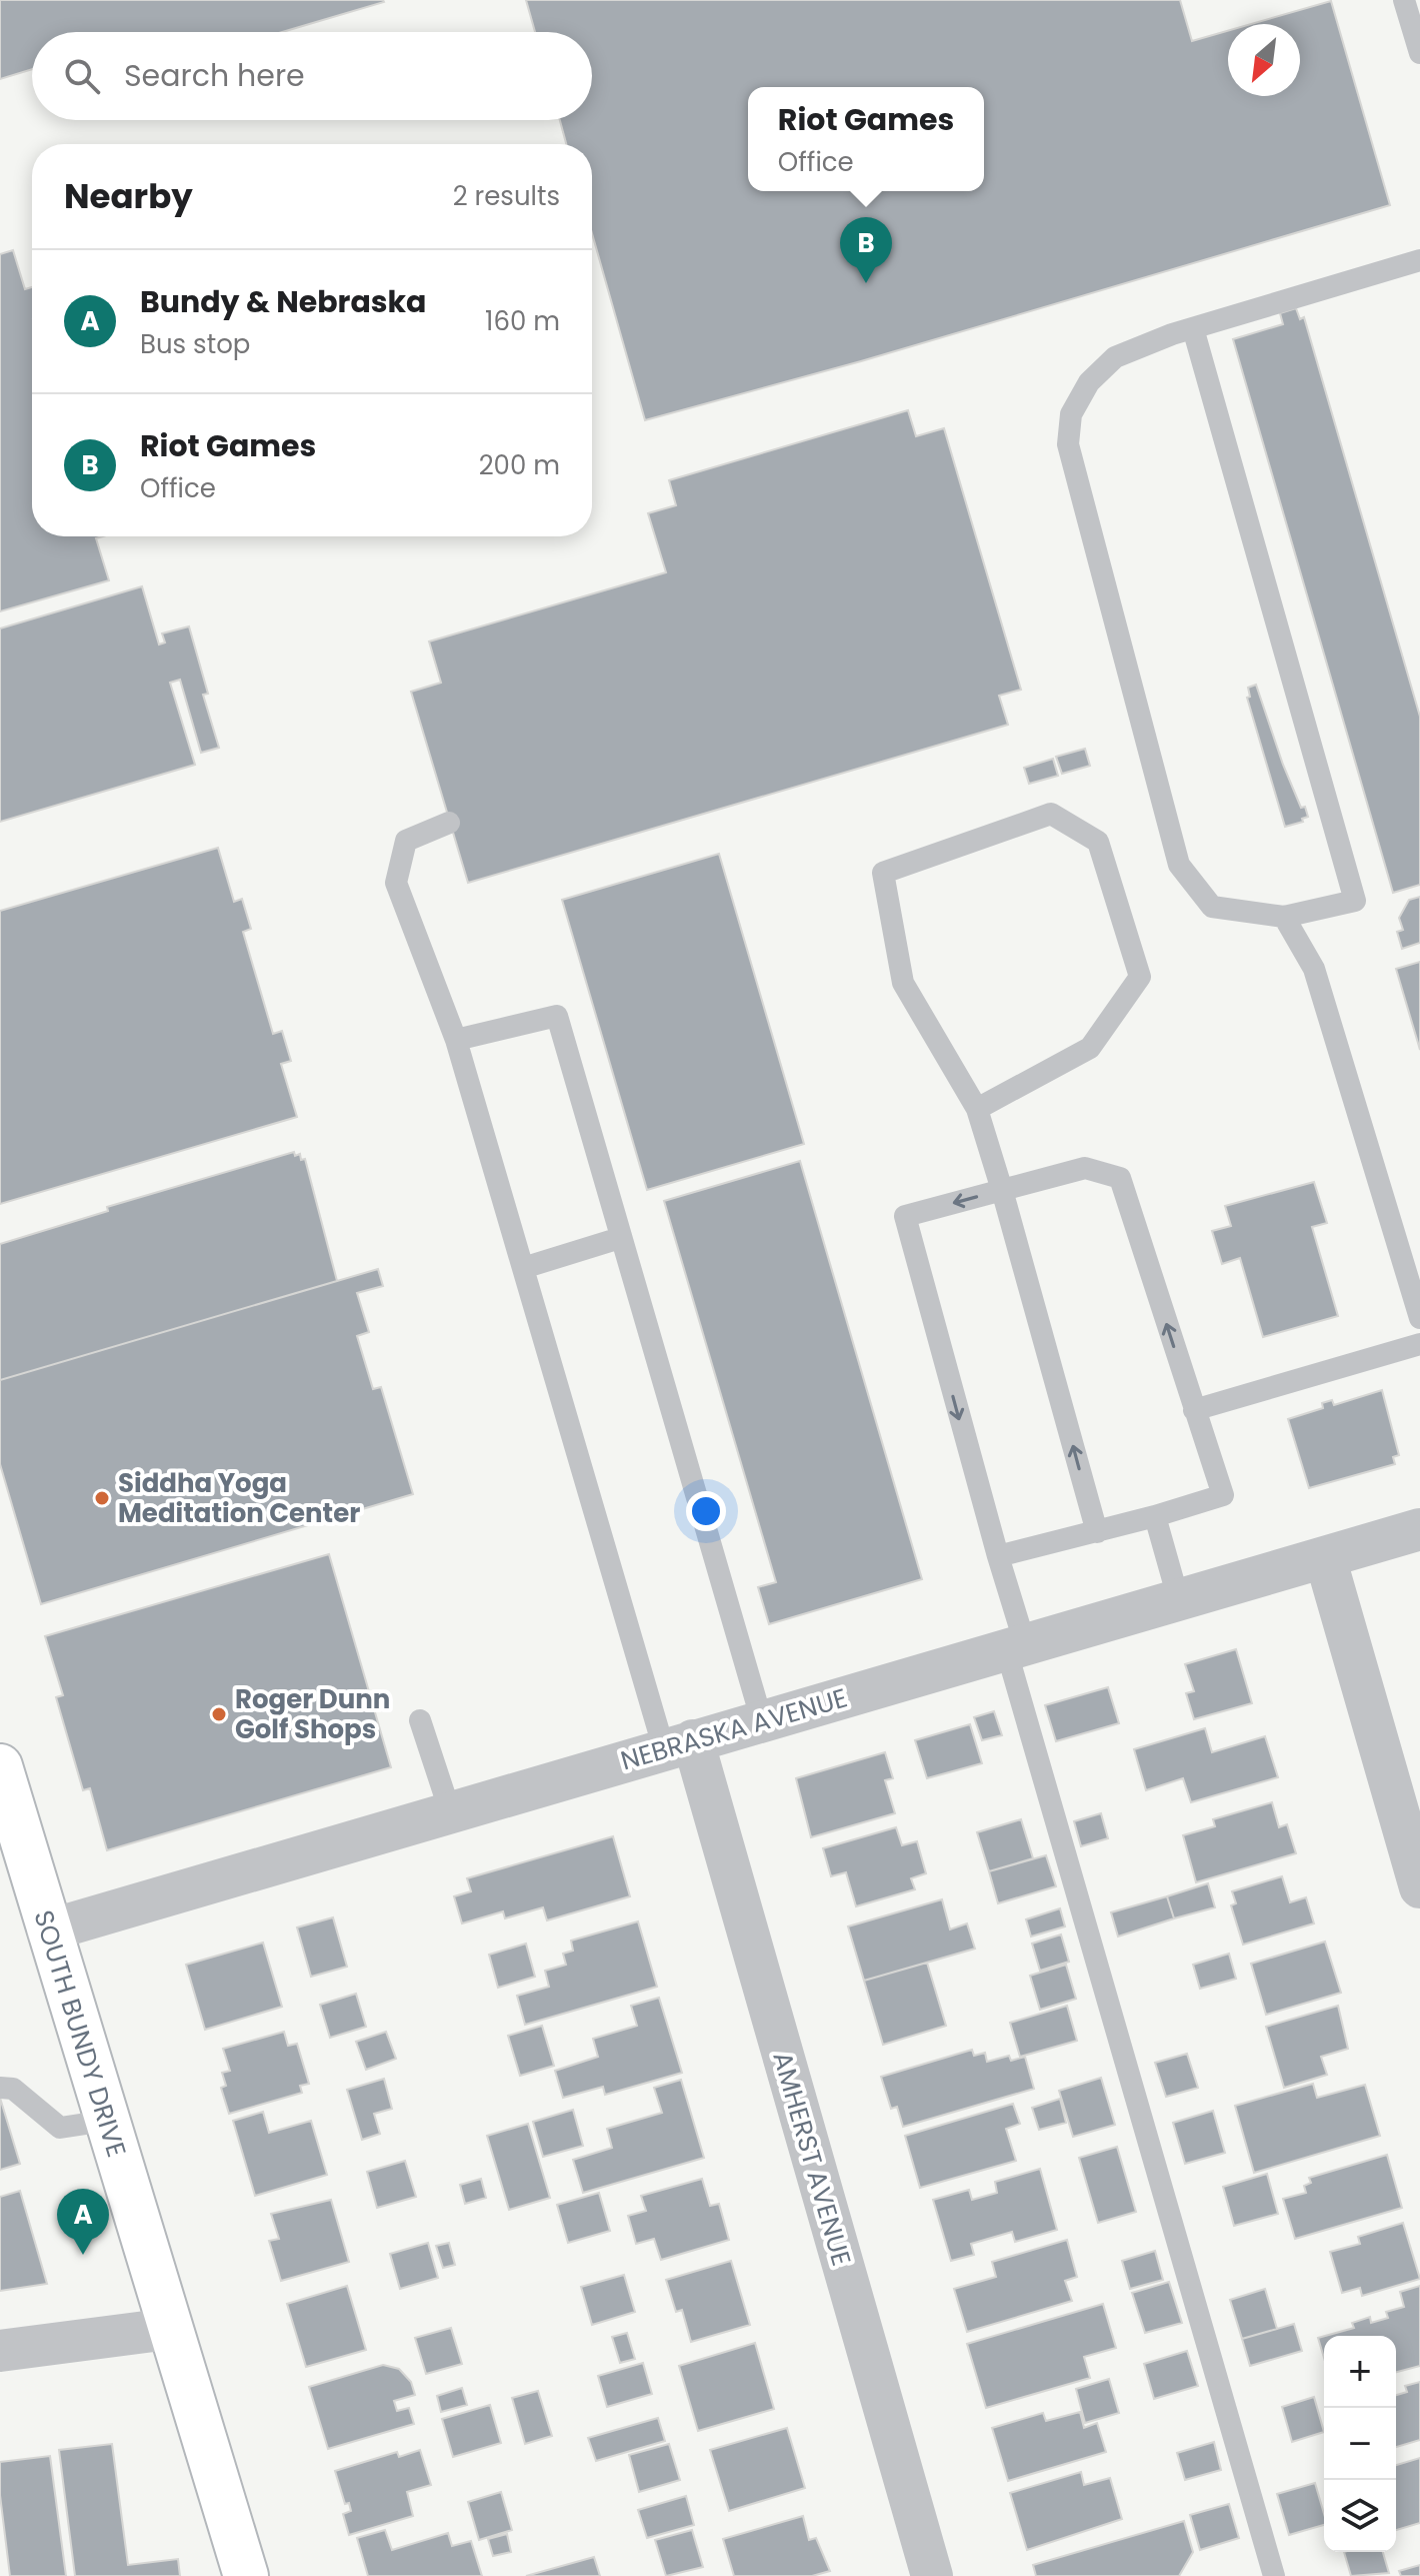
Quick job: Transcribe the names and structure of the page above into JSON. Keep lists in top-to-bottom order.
{
  "streets": {
    "main road": ["SOUTH BUNDY DRIVE"],
    "street": ["NEBRASKA AVENUE", "AMHERST AVENUE"]
  },
  "crossings": [
    ["NEBRASKA AVENUE", "SOUTH BUNDY DRIVE"],
    ["NEBRASKA AVENUE", "AMHERST AVENUE"]
  ],
  "places": ["Siddha Yoga Meditation Center", "Roger Dunn Golf Shops"],
  "north": "bottom left",
  "page": {
    "search": "Search here",
    "popup": ["Riot Games", "Office"],
    "heading": ["Nearby", "2 results"],
    "pins": ["B", "A"],
    "list": [
      {
        "mark": "A",
        "name": "Bundy & Nebraska",
        "note": "Bus stop",
        "value": "160 m"
      },
      {
        "mark": "B",
        "name": "Riot Games",
        "note": "Office",
        "value": "200 m"
      }
    ],
    "map_buttons": ["+", "−"]
  }
}
